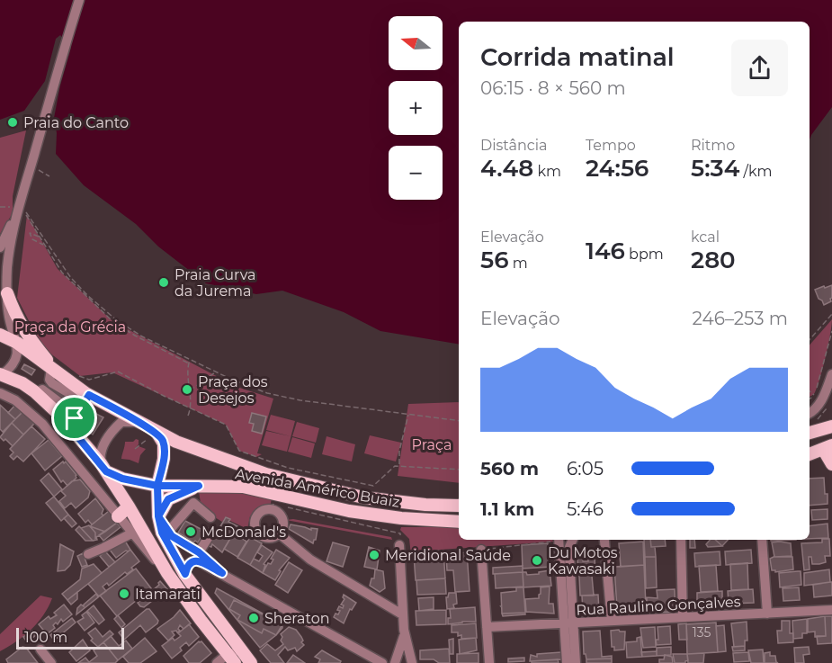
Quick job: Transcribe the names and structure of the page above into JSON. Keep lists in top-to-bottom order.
{
  "streets": {
    "main road": ["Avenida Américo Buaiz"],
    "street": ["Rua Raulino Gonçalves"]
  },
  "parks": ["Praça da Grécia", "Praça"],
  "places": [
    "Praia do Canto",
    "Praia Curva da Jurema",
    "Praça dos Desejos",
    "McDonald's",
    "Meridional Saúde",
    "Du Motos Kawasaki",
    "Itamarati",
    "Sheraton"
  ],
  "house_numbers": ["135"],
  "scale_bar": "100 m",
  "north": "left",
  "page": {
    "map_buttons": ["+", "−"],
    "heading": ["Corrida matinal", "06:15 · 8 × 560 m"],
    "stats": [
      ["Distância", "4.48 km"],
      ["Tempo", "24:56"],
      ["Ritmo", "5:34 /km"],
      ["Elevação", "56 m"],
      ["146 bpm"],
      ["kcal", "280"]
    ],
    "chart": ["Elevação", "246–253 m"],
    "list": [
      {
        "name": "560 m",
        "note": "6:05"
      },
      {
        "name": "1.1 km",
        "note": "5:46"
      }
    ],
    "scale": "100 m"
  }
}
